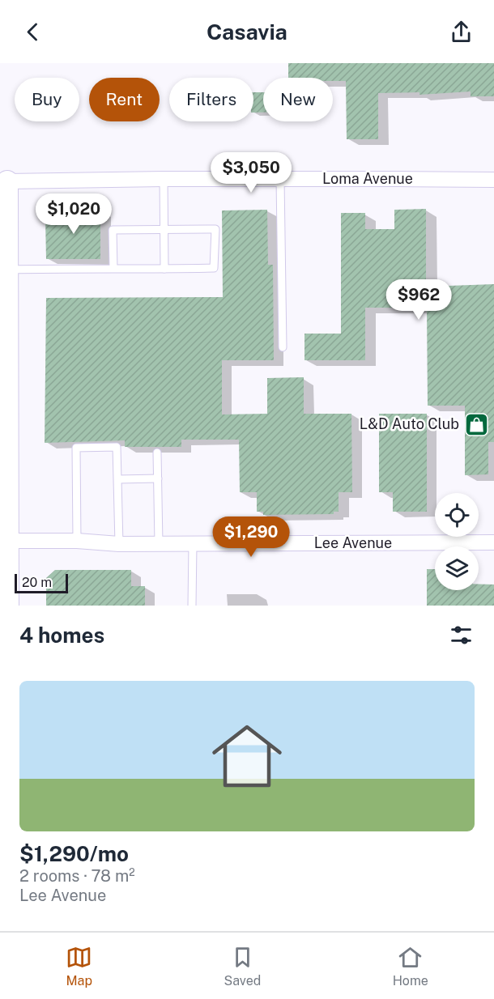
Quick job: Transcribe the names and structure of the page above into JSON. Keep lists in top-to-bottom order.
{
  "streets": {
    "street": ["Loma Avenue", "Lee Avenue"]
  },
  "places": {
    "shop": ["L&D Auto Club"]
  },
  "scale_bar": "20 m",
  "page": {
    "header": "Casavia",
    "chip": [
      "Buy",
      "Rent",
      "Filters",
      "New"
    ],
    "price": [
      "$3,050",
      "$1,020",
      "$962",
      "$1,290"
    ],
    "scale": "20 m",
    "heading": "4 homes",
    "list": [
      {
        "name": "$1,290/mo",
        "note": "2 rooms · 78 m² · Lee Avenue"
      }
    ],
    "tabs": ["Map", "Saved", "Home"]
  }
}
